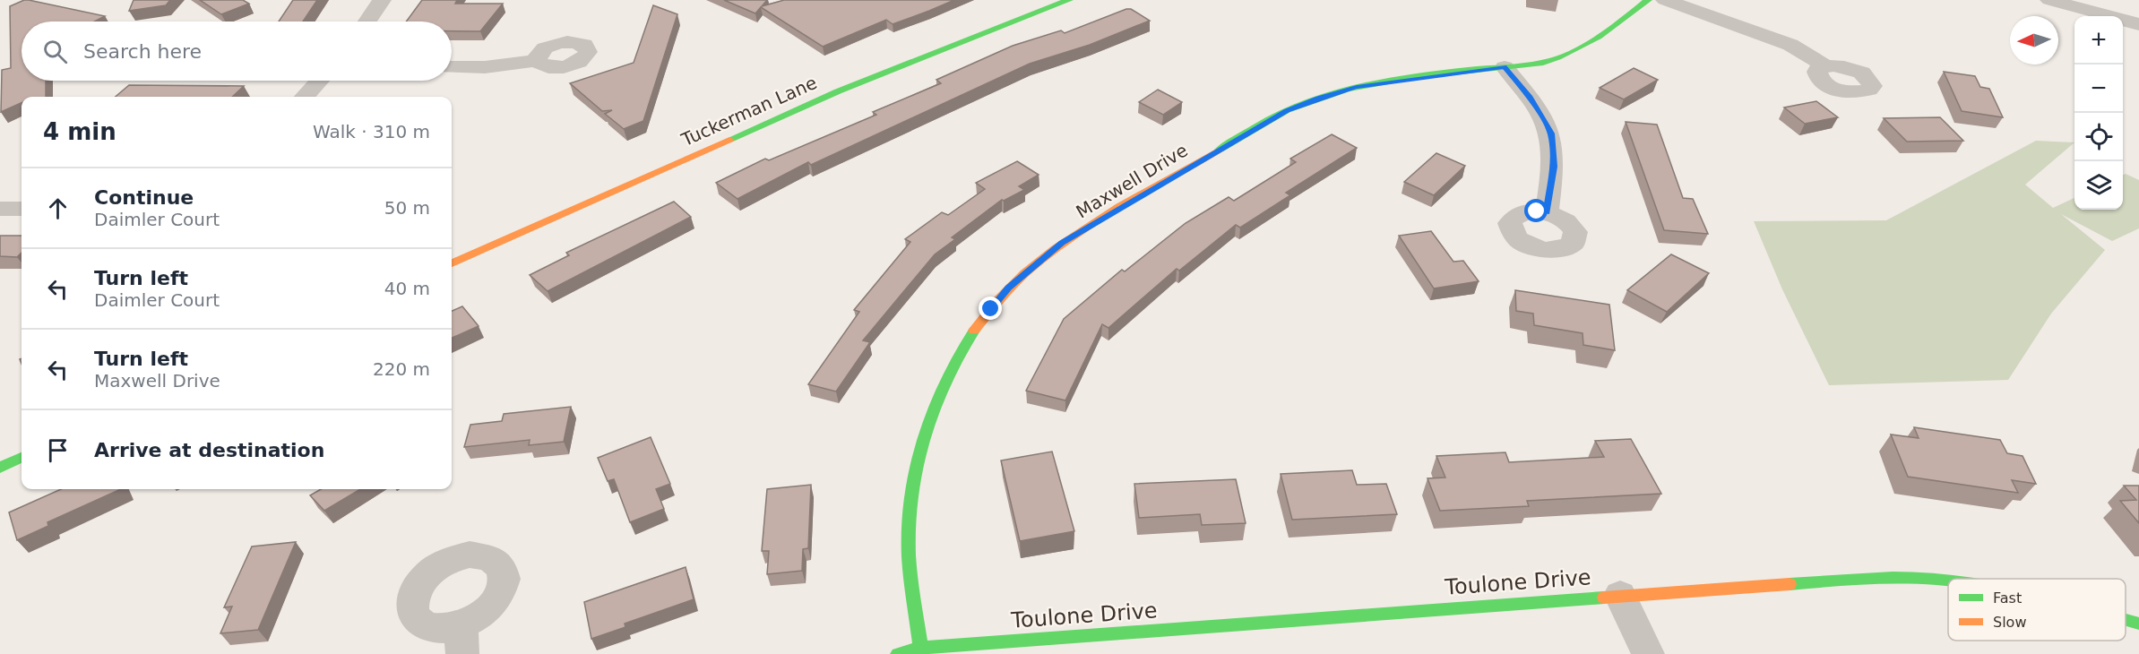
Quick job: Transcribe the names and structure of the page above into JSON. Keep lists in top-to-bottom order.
{
  "streets": {
    "street": ["Tuckerman Lane", "Maxwell Drive", "Toulone Drive"]
  },
  "crossings": [
    ["Maxwell Drive", "Toulone Drive"]
  ],
  "legend": ["Fast", "Slow"],
  "north": "left",
  "page": {
    "map_buttons": ["+", "−"],
    "search": "Search here",
    "heading": ["4 min", "Walk · 310 m"],
    "list": [
      ["Continue", "Daimler Court", "50 m"],
      ["Turn left", "Daimler Court", "40 m"],
      ["Turn left", "Maxwell Drive", "220 m"],
      "Arrive at destination"
    ]
  }
}
